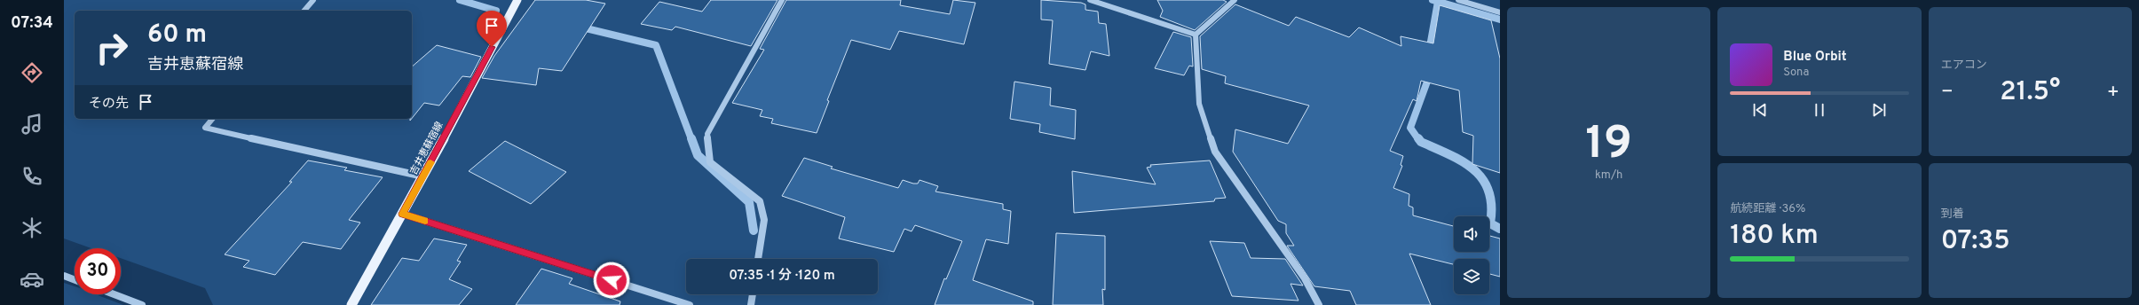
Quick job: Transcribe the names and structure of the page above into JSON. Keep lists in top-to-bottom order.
{
  "streets": {
    "main road": ["吉井恵蘇宿線"]
  },
  "page": {
    "tabs": "07:34",
    "tile": [
      ["19", "km/h"],
      "エアコン",
      ["航続距離 · 36%", "180 km"],
      ["到着", "07:35"]
    ],
    "turn": ["60 m", "吉井恵蘇宿線"],
    "song": ["Blue Orbit", "Sona"],
    "heat": ["−", "21.5°", "+"],
    "then": "その先",
    "limit": "30",
    "trip": "07:35 · 1 分 · 120 m"
  }
}
